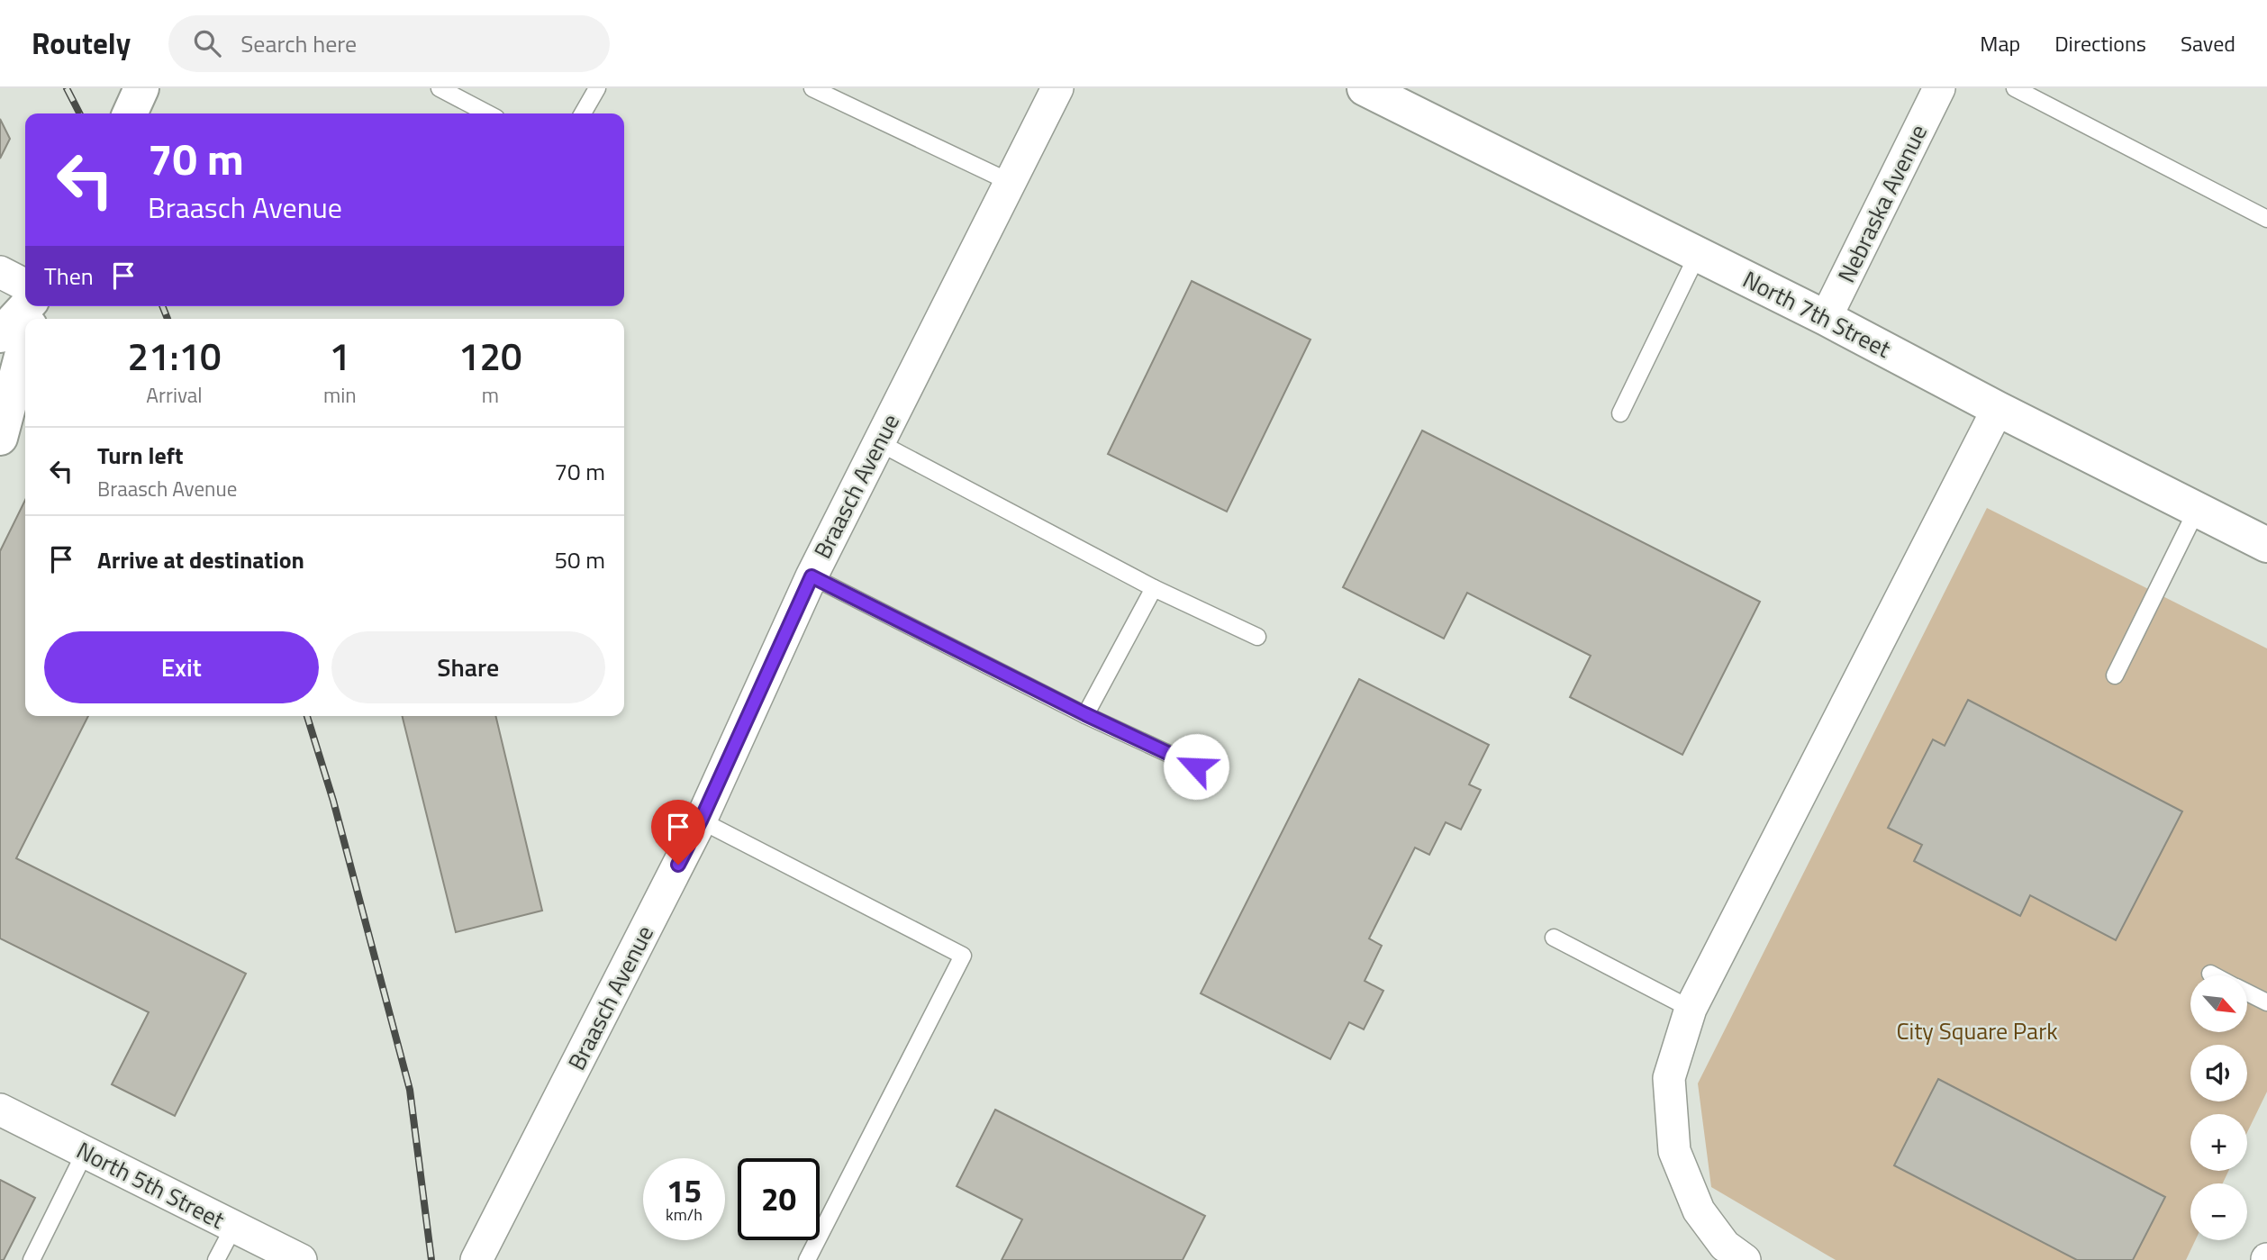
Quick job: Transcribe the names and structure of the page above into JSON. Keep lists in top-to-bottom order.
{
  "streets": {
    "street": [
      "Nebraska Avenue",
      "North 7th Street",
      "Braasch Avenue",
      "North 5th Street"
    ]
  },
  "crossings": [
    ["Nebraska Avenue", "North 7th Street"]
  ],
  "parks": ["City Square Park"],
  "north": "bottom right",
  "page": {
    "header": "Routely",
    "search": "Search here",
    "nav": ["Map", "Directions", "Saved"],
    "turn": ["70 m", "Braasch Avenue"],
    "then": "Then",
    "eta": [
      "21:10",
      "Arrival",
      "1",
      "min",
      "120",
      "m"
    ],
    "list": [
      {
        "name": "Turn left",
        "note": "Braasch Avenue",
        "value": "70 m"
      },
      {
        "name": "Arrive at destination",
        "value": "50 m"
      }
    ],
    "buttons": ["Exit", "Share"],
    "map_buttons": ["+", "−"],
    "speed": "15 km/h",
    "limit": "20"
  }
}
